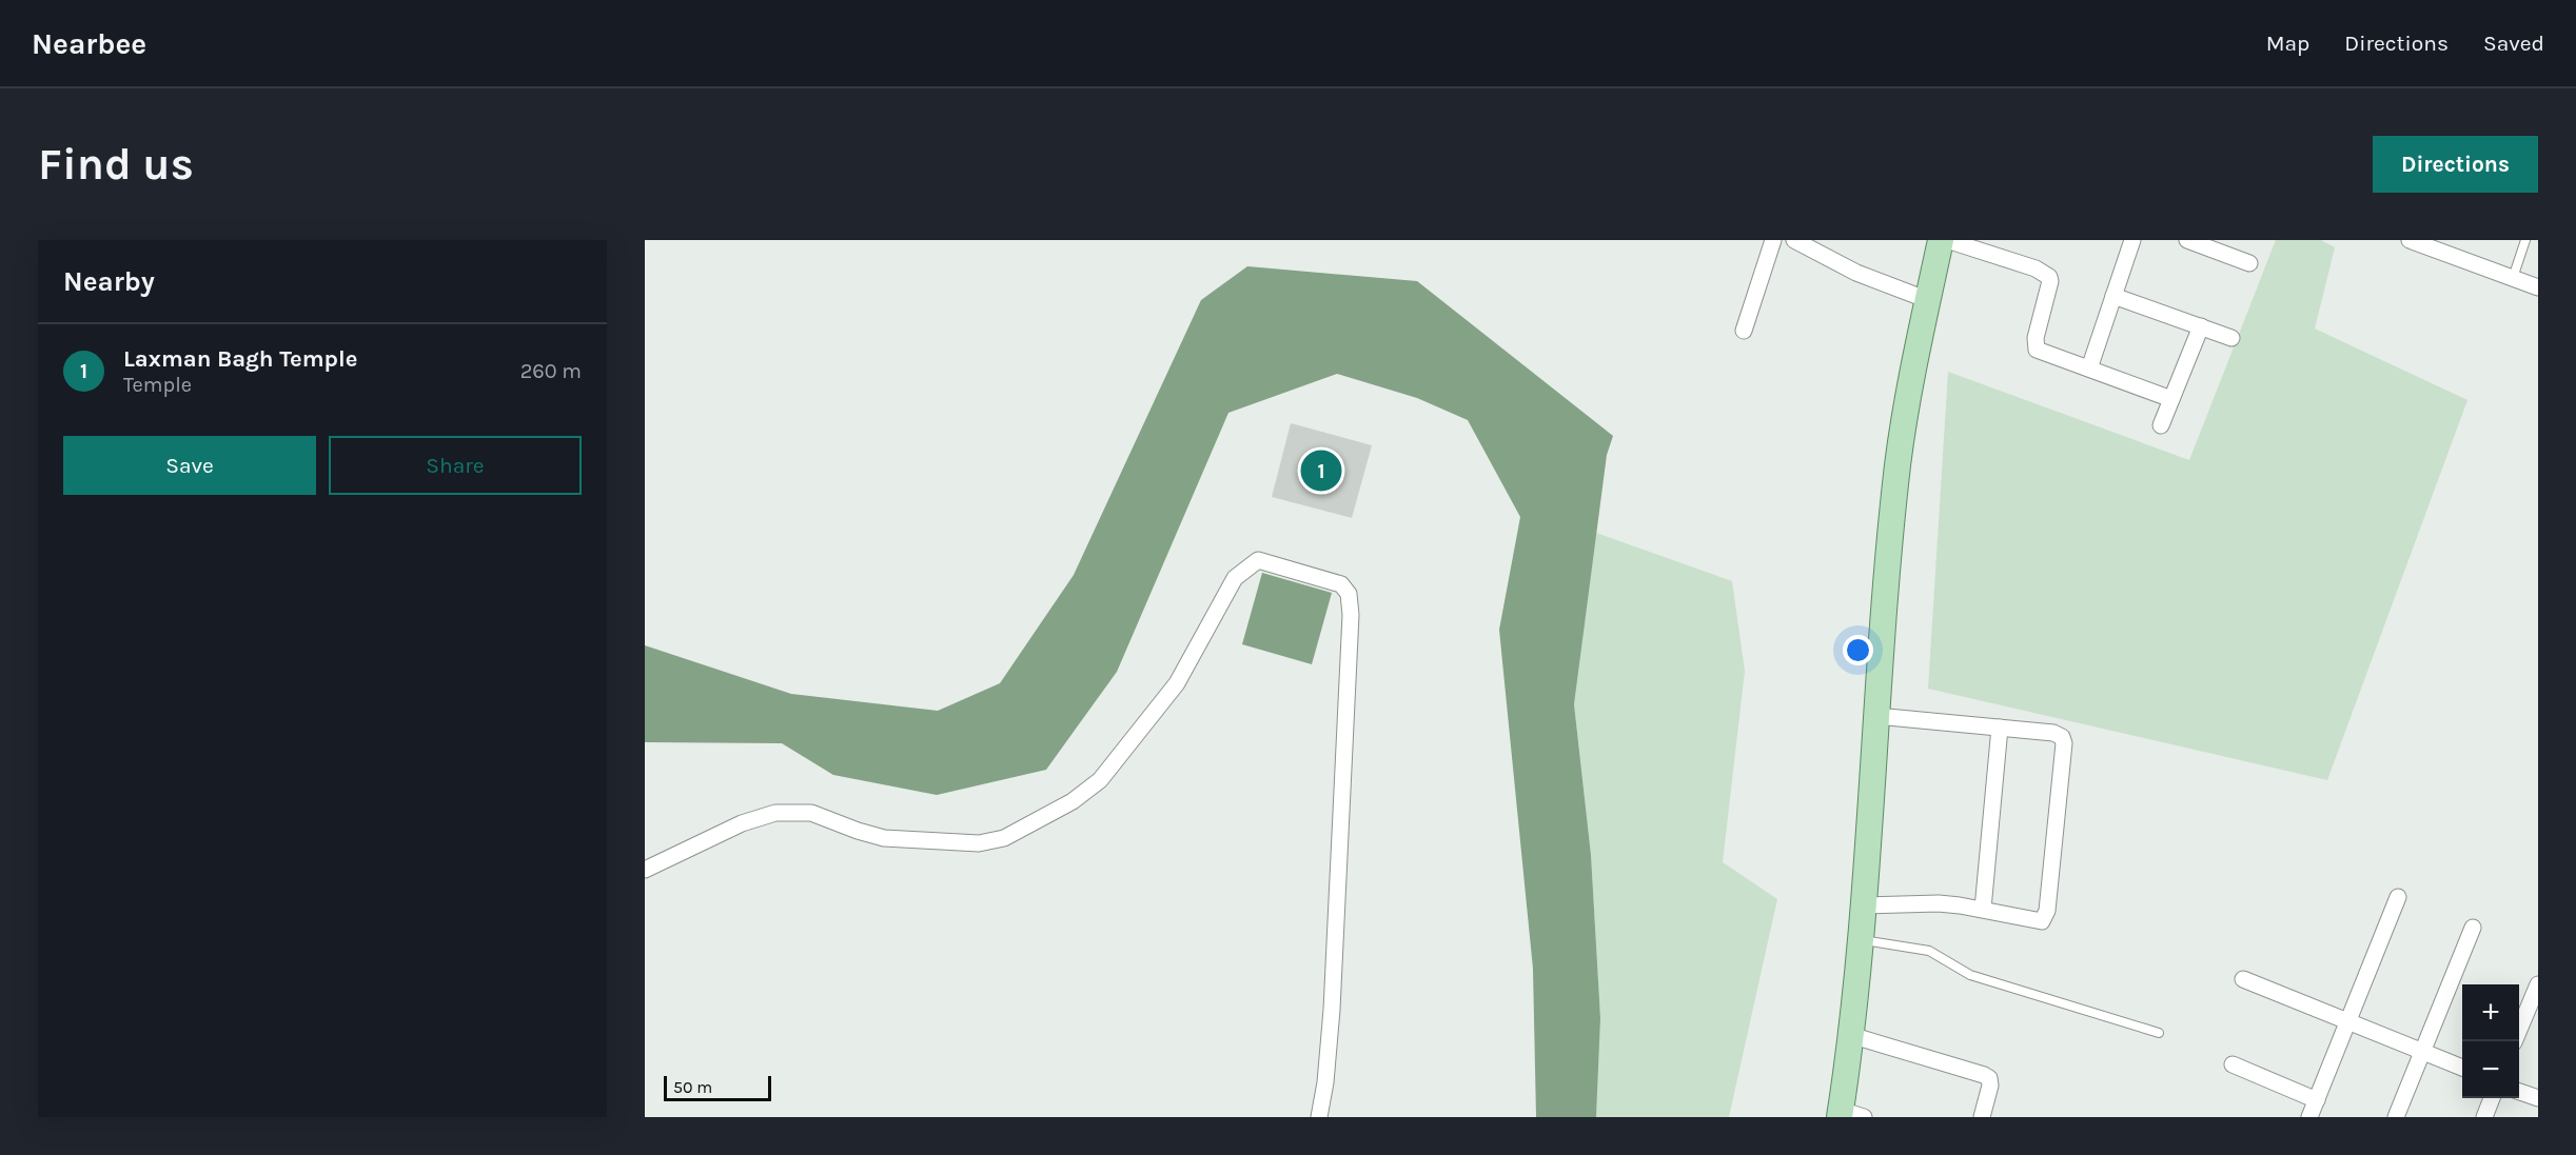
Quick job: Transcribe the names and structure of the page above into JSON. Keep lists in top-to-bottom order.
{
  "scale_bar": "50 m",
  "page": {
    "header": "Nearbee",
    "nav": ["Map", "Directions", "Saved"],
    "buttons": [
      "Directions",
      ["Save", "Share"]
    ],
    "title": "Find us",
    "heading": "Nearby",
    "list": [
      {
        "mark": "1",
        "name": "Laxman Bagh Temple",
        "note": "Temple",
        "value": "260 m"
      }
    ],
    "pins": "1",
    "map_buttons": ["+", "−"],
    "scale": "50 m"
  }
}
